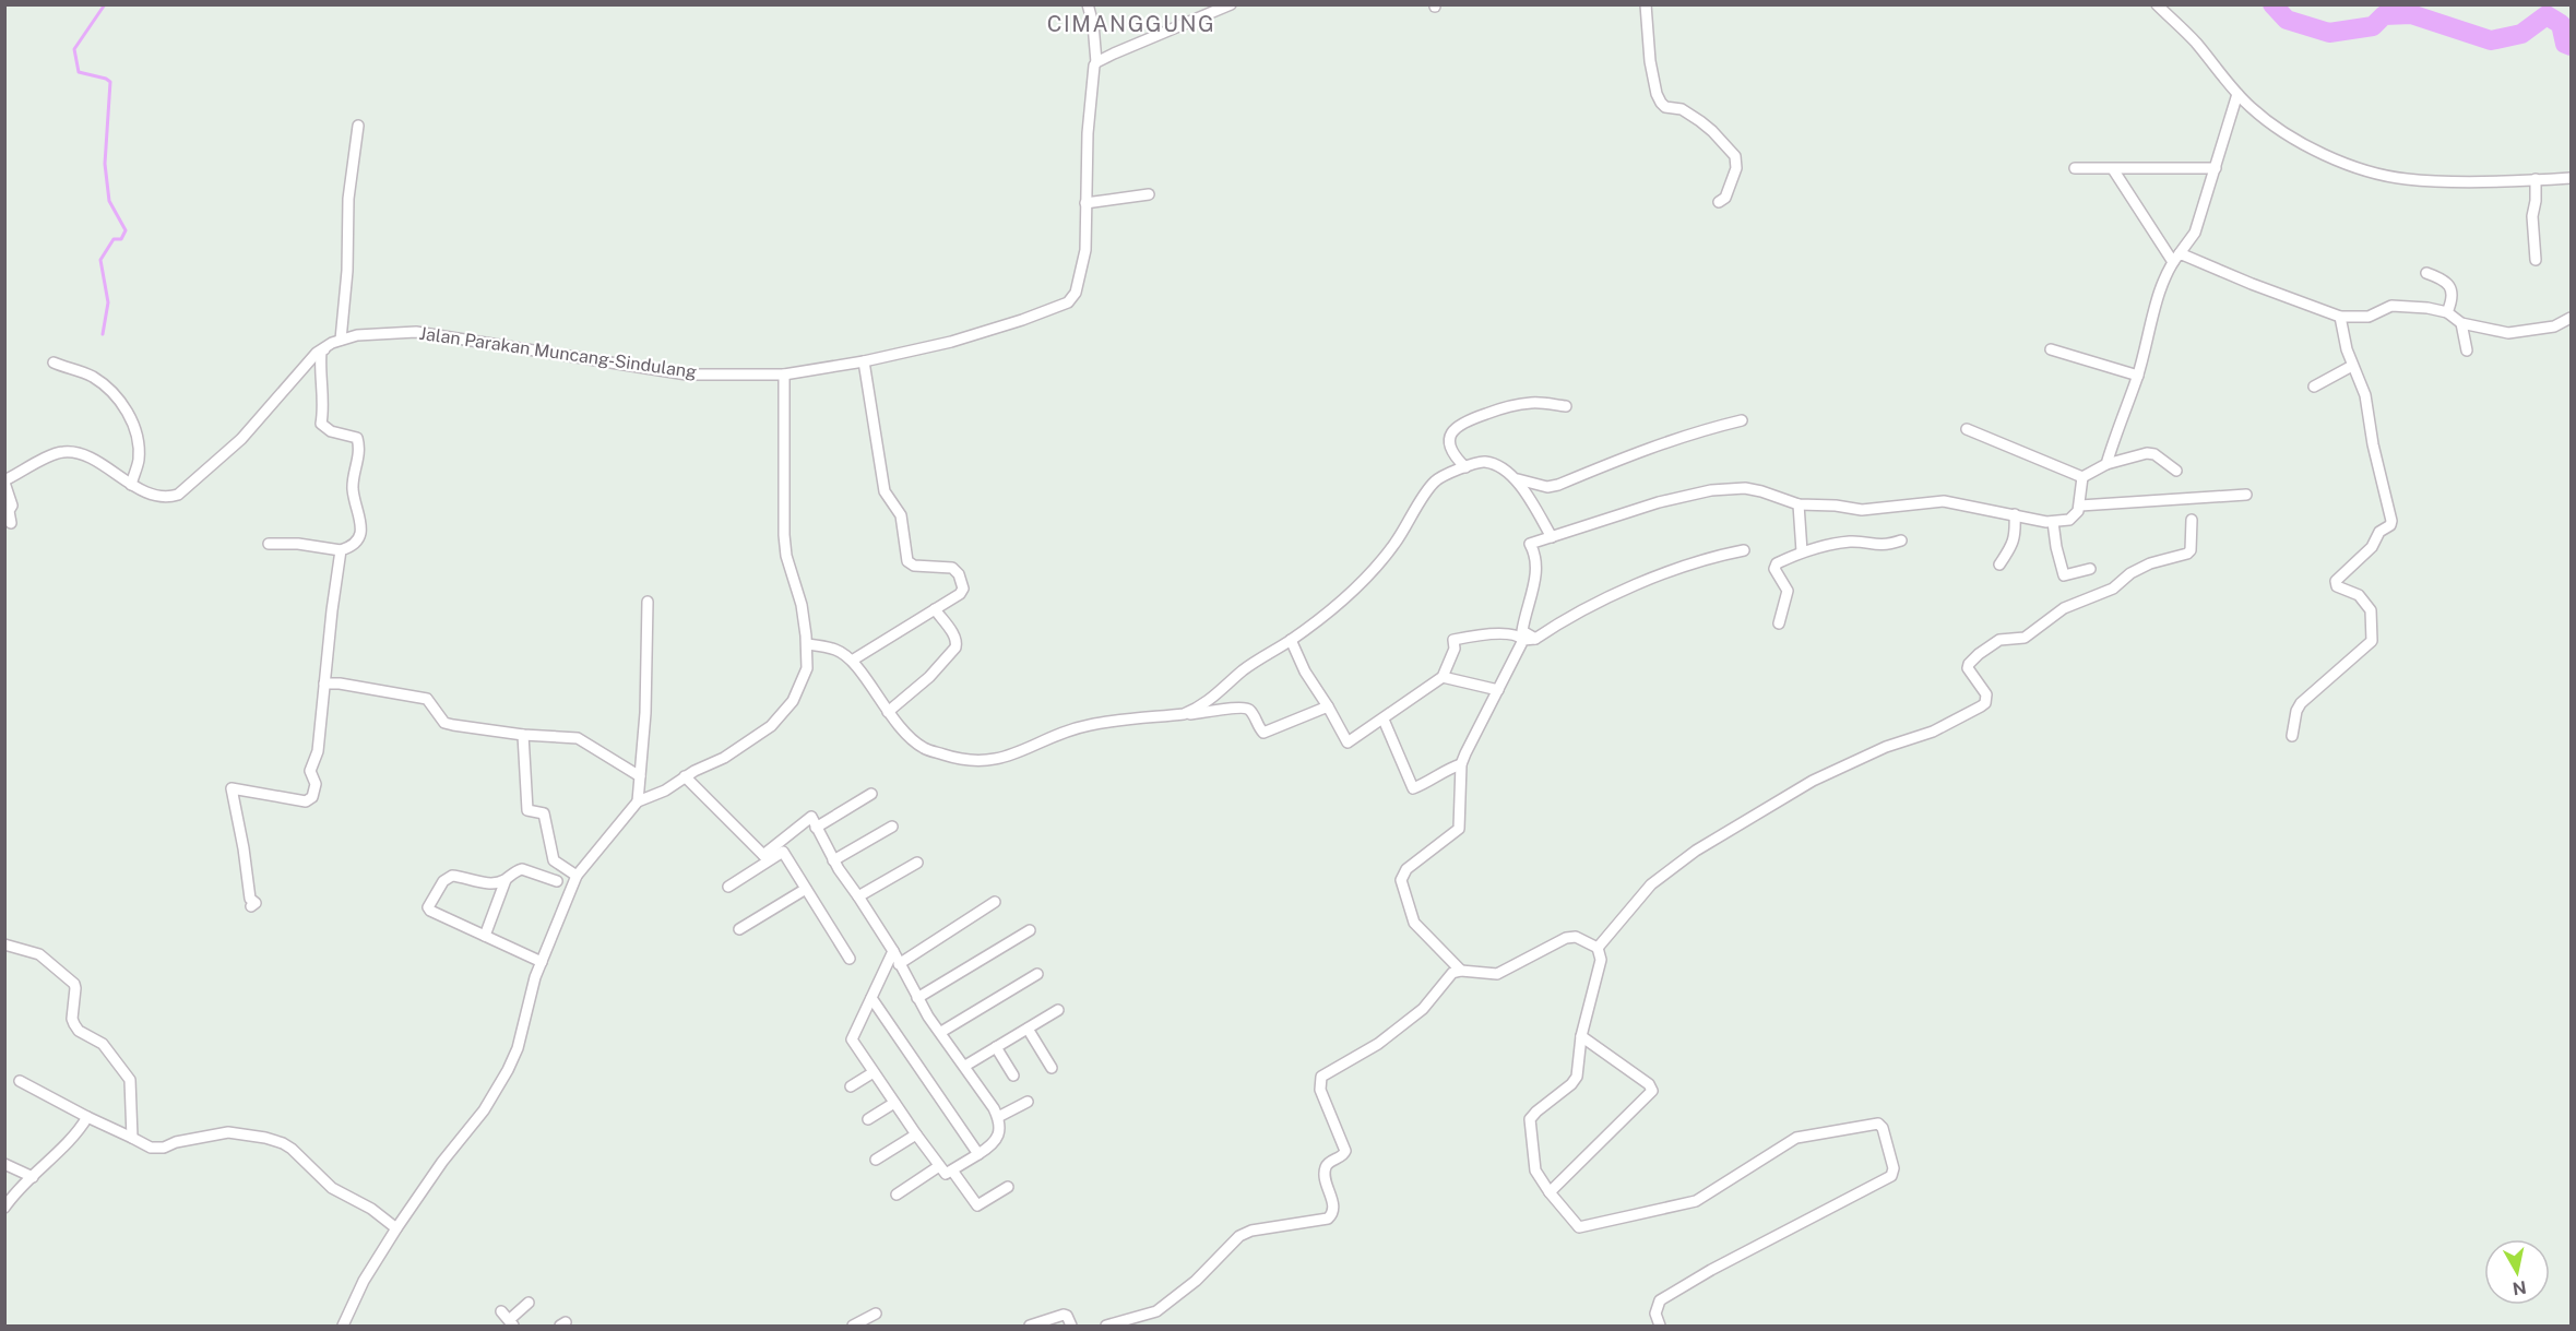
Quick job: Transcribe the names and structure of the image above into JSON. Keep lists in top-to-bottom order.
{
  "streets": {
    "street": ["Jalan Parakan Muncang-Sindulang"]
  },
  "districts": ["CIMANGGUNG"],
  "north": "bottom"
}
